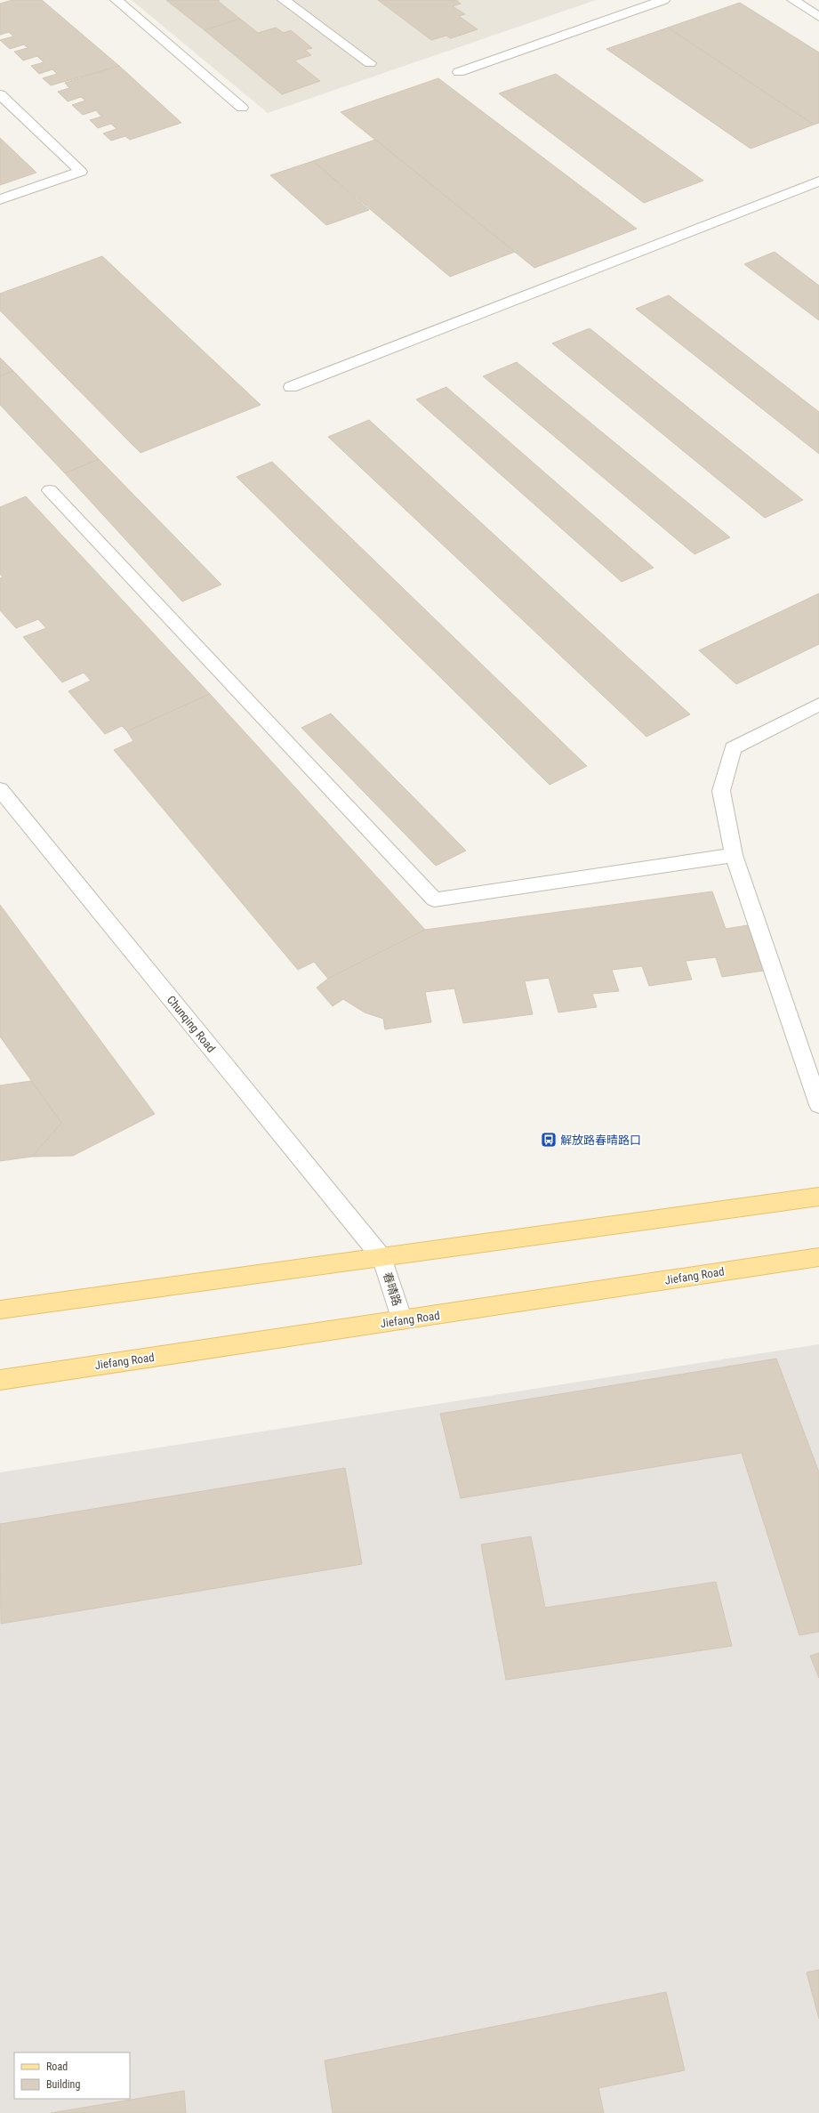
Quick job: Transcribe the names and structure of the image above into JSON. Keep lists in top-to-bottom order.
{
  "streets": {
    "main road": ["Jiefang Road"],
    "street": ["Chunqing Road", "春晴路"]
  },
  "crossings": [
    ["Chunqing Road", "春晴路"],
    ["Jiefang Road", "春晴路"]
  ],
  "places": {
    "bus stop": ["解放路春晴路口"]
  },
  "legend": ["Road", "Building"]
}
